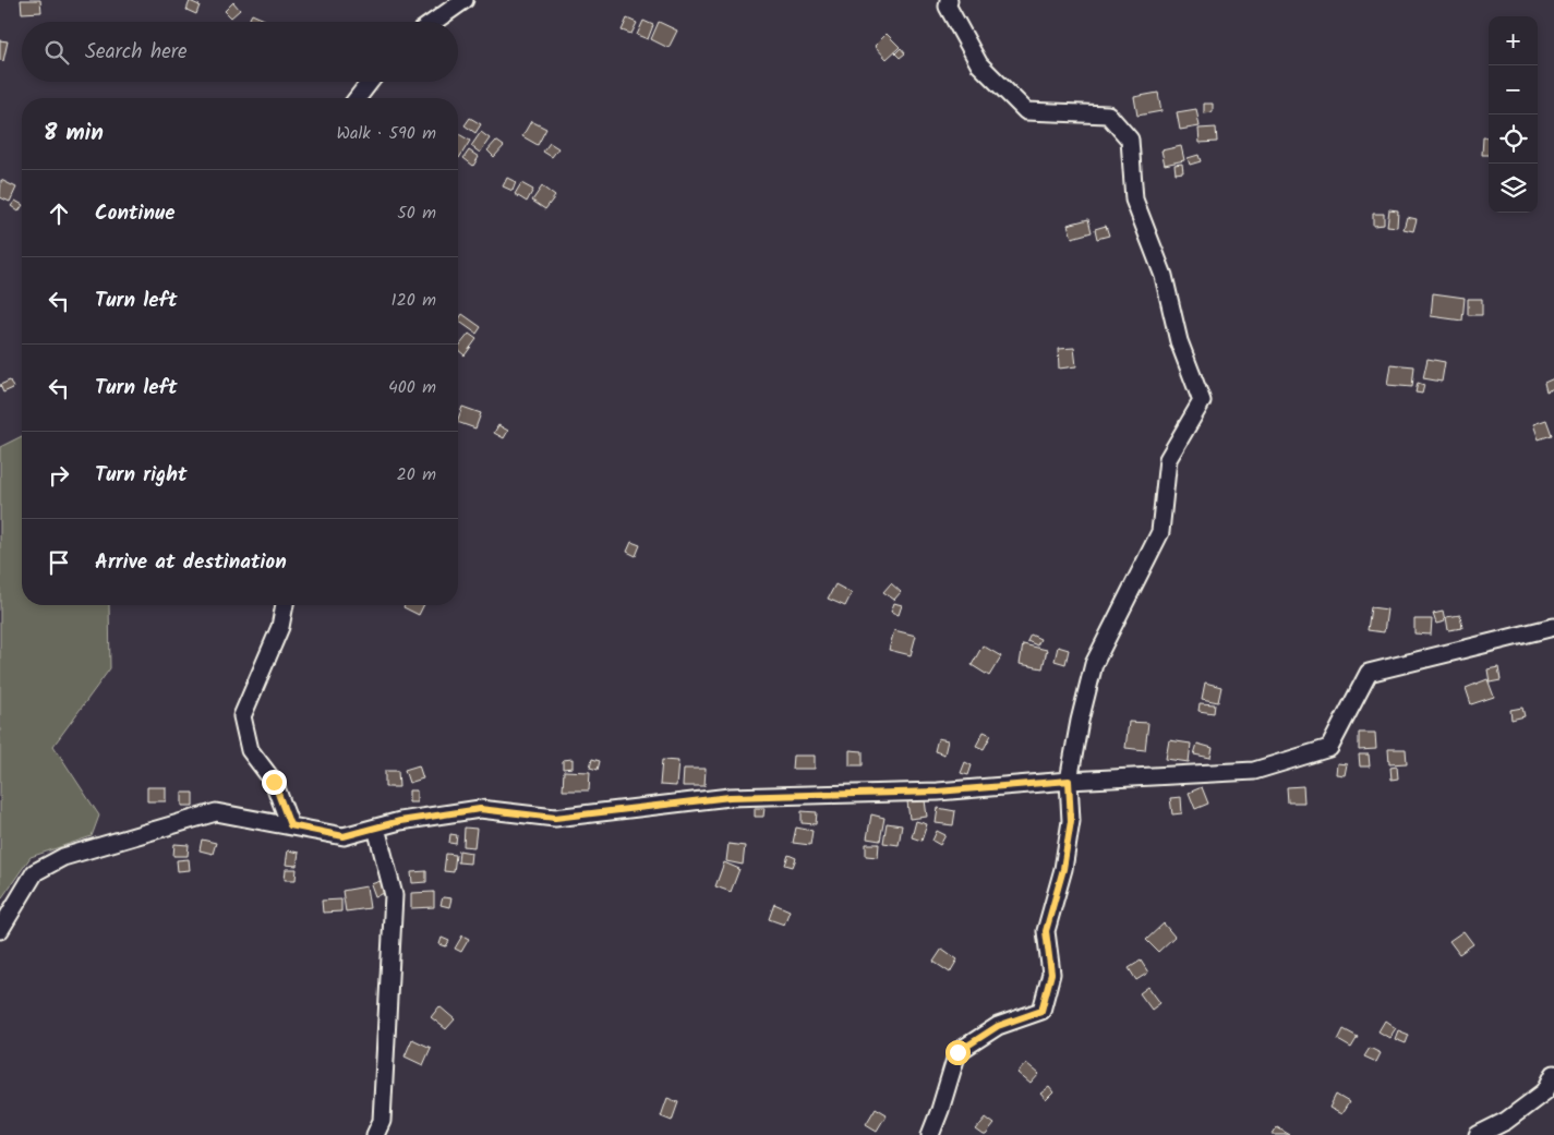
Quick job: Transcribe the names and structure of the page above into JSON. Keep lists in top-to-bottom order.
{
  "page": {
    "map_buttons": ["+", "−"],
    "search": "Search here",
    "heading": ["8 min", "Walk · 590 m"],
    "list": [
      ["Continue", "50 m"],
      ["Turn left", "120 m"],
      ["Turn left", "400 m"],
      ["Turn right", "20 m"],
      "Arrive at destination"
    ]
  }
}
